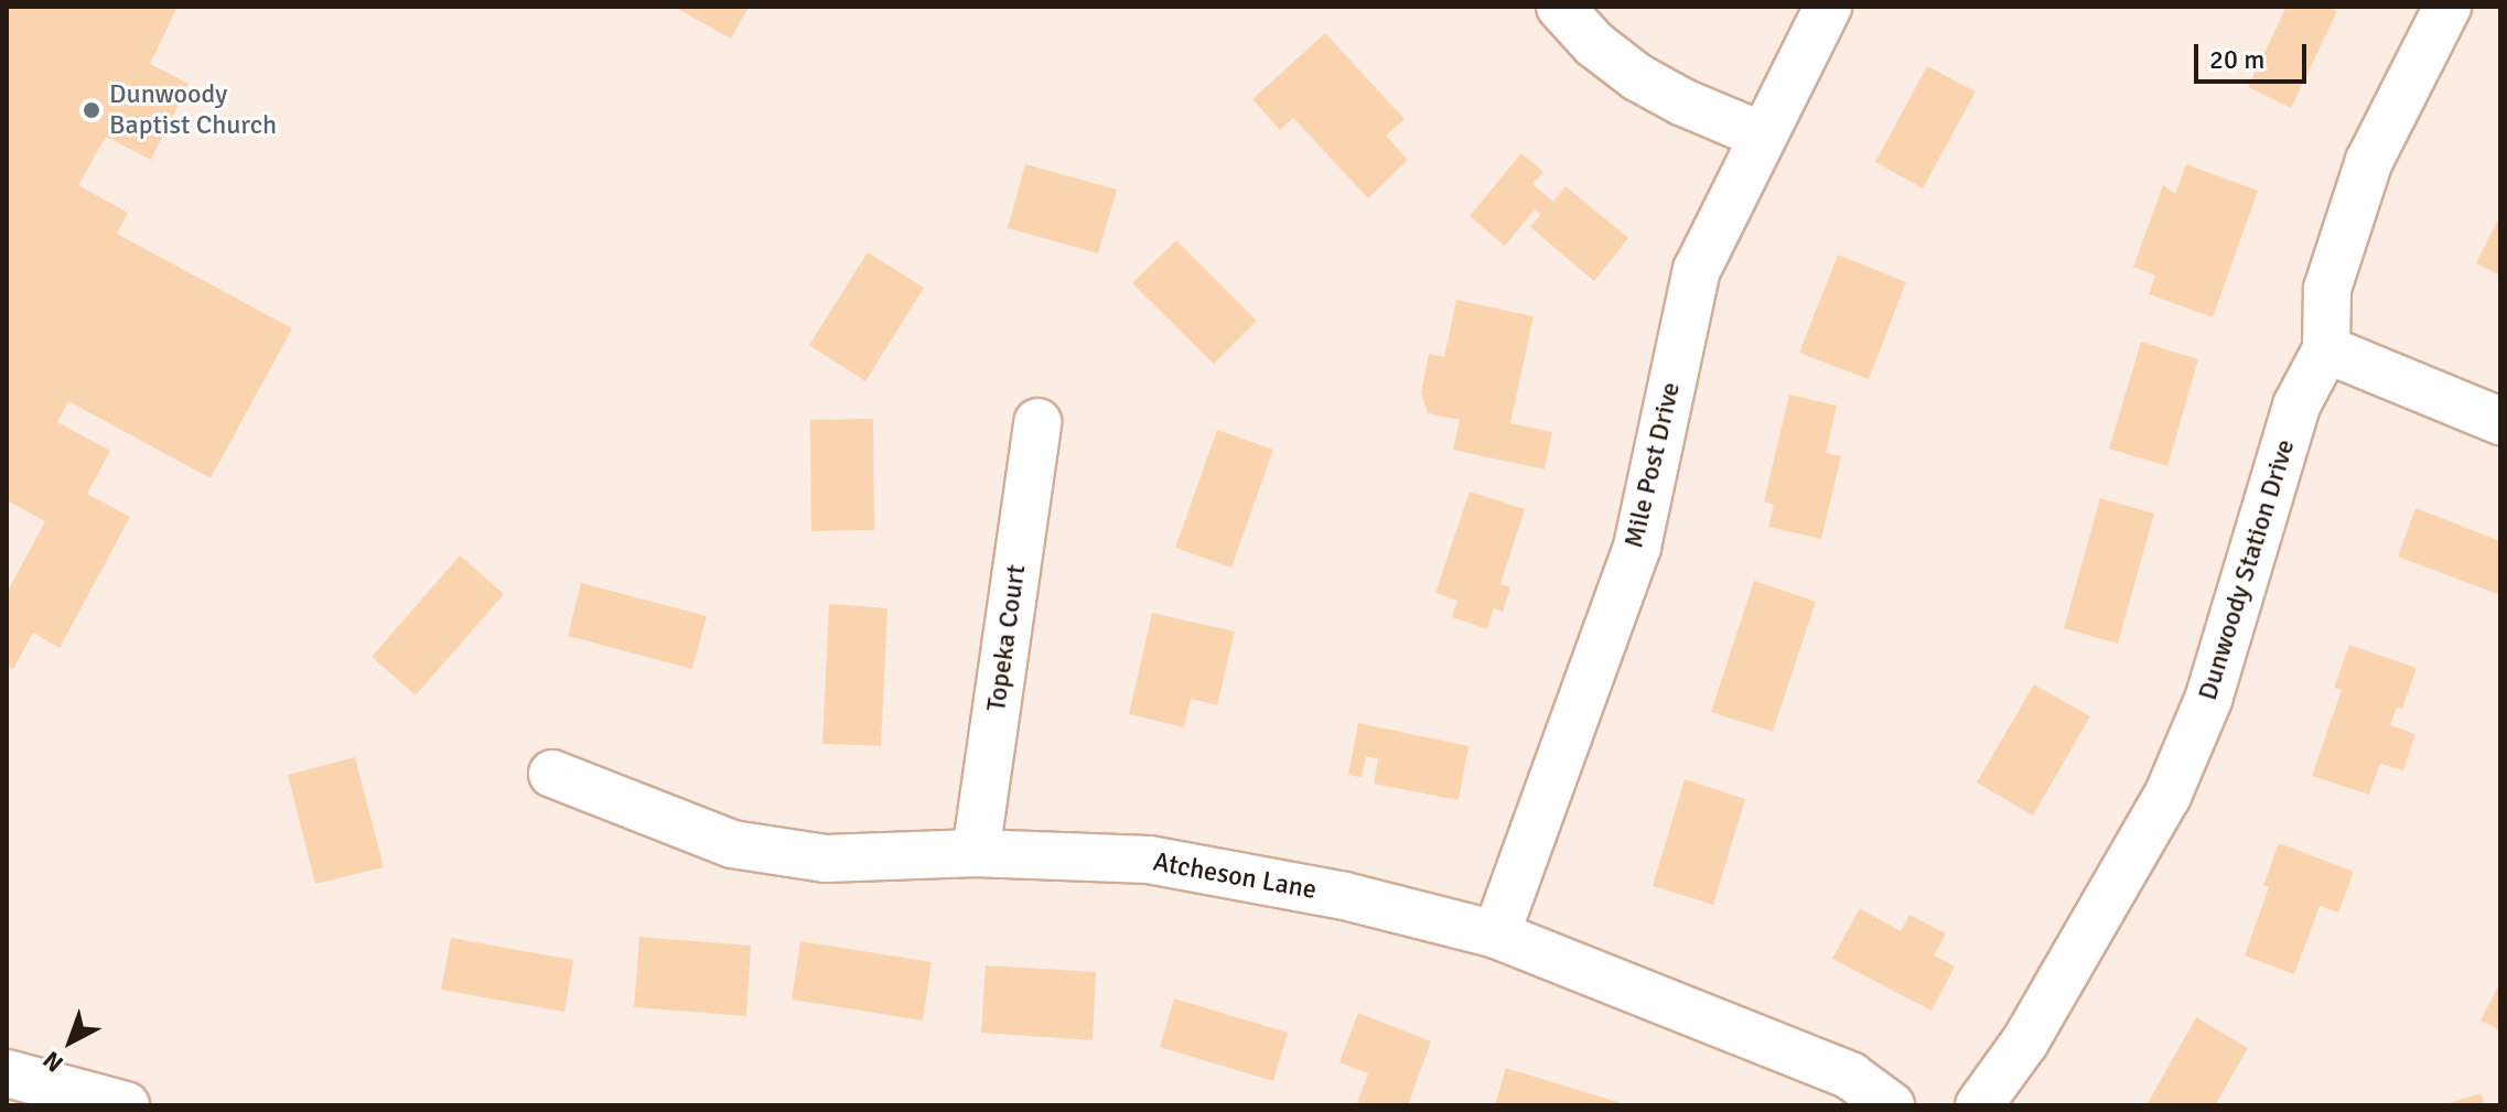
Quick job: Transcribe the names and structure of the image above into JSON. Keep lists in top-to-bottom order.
{
  "streets": {
    "street": [
      "Mile Post Drive",
      "Dunwoody Station Drive",
      "Topeka Court",
      "Atcheson Lane"
    ]
  },
  "crossings": [
    ["Mile Post Drive", "Atcheson Lane"],
    ["Topeka Court", "Atcheson Lane"]
  ],
  "places": ["Dunwoody Baptist Church"],
  "scale_bar": "20 m",
  "north": "bottom left"
}
